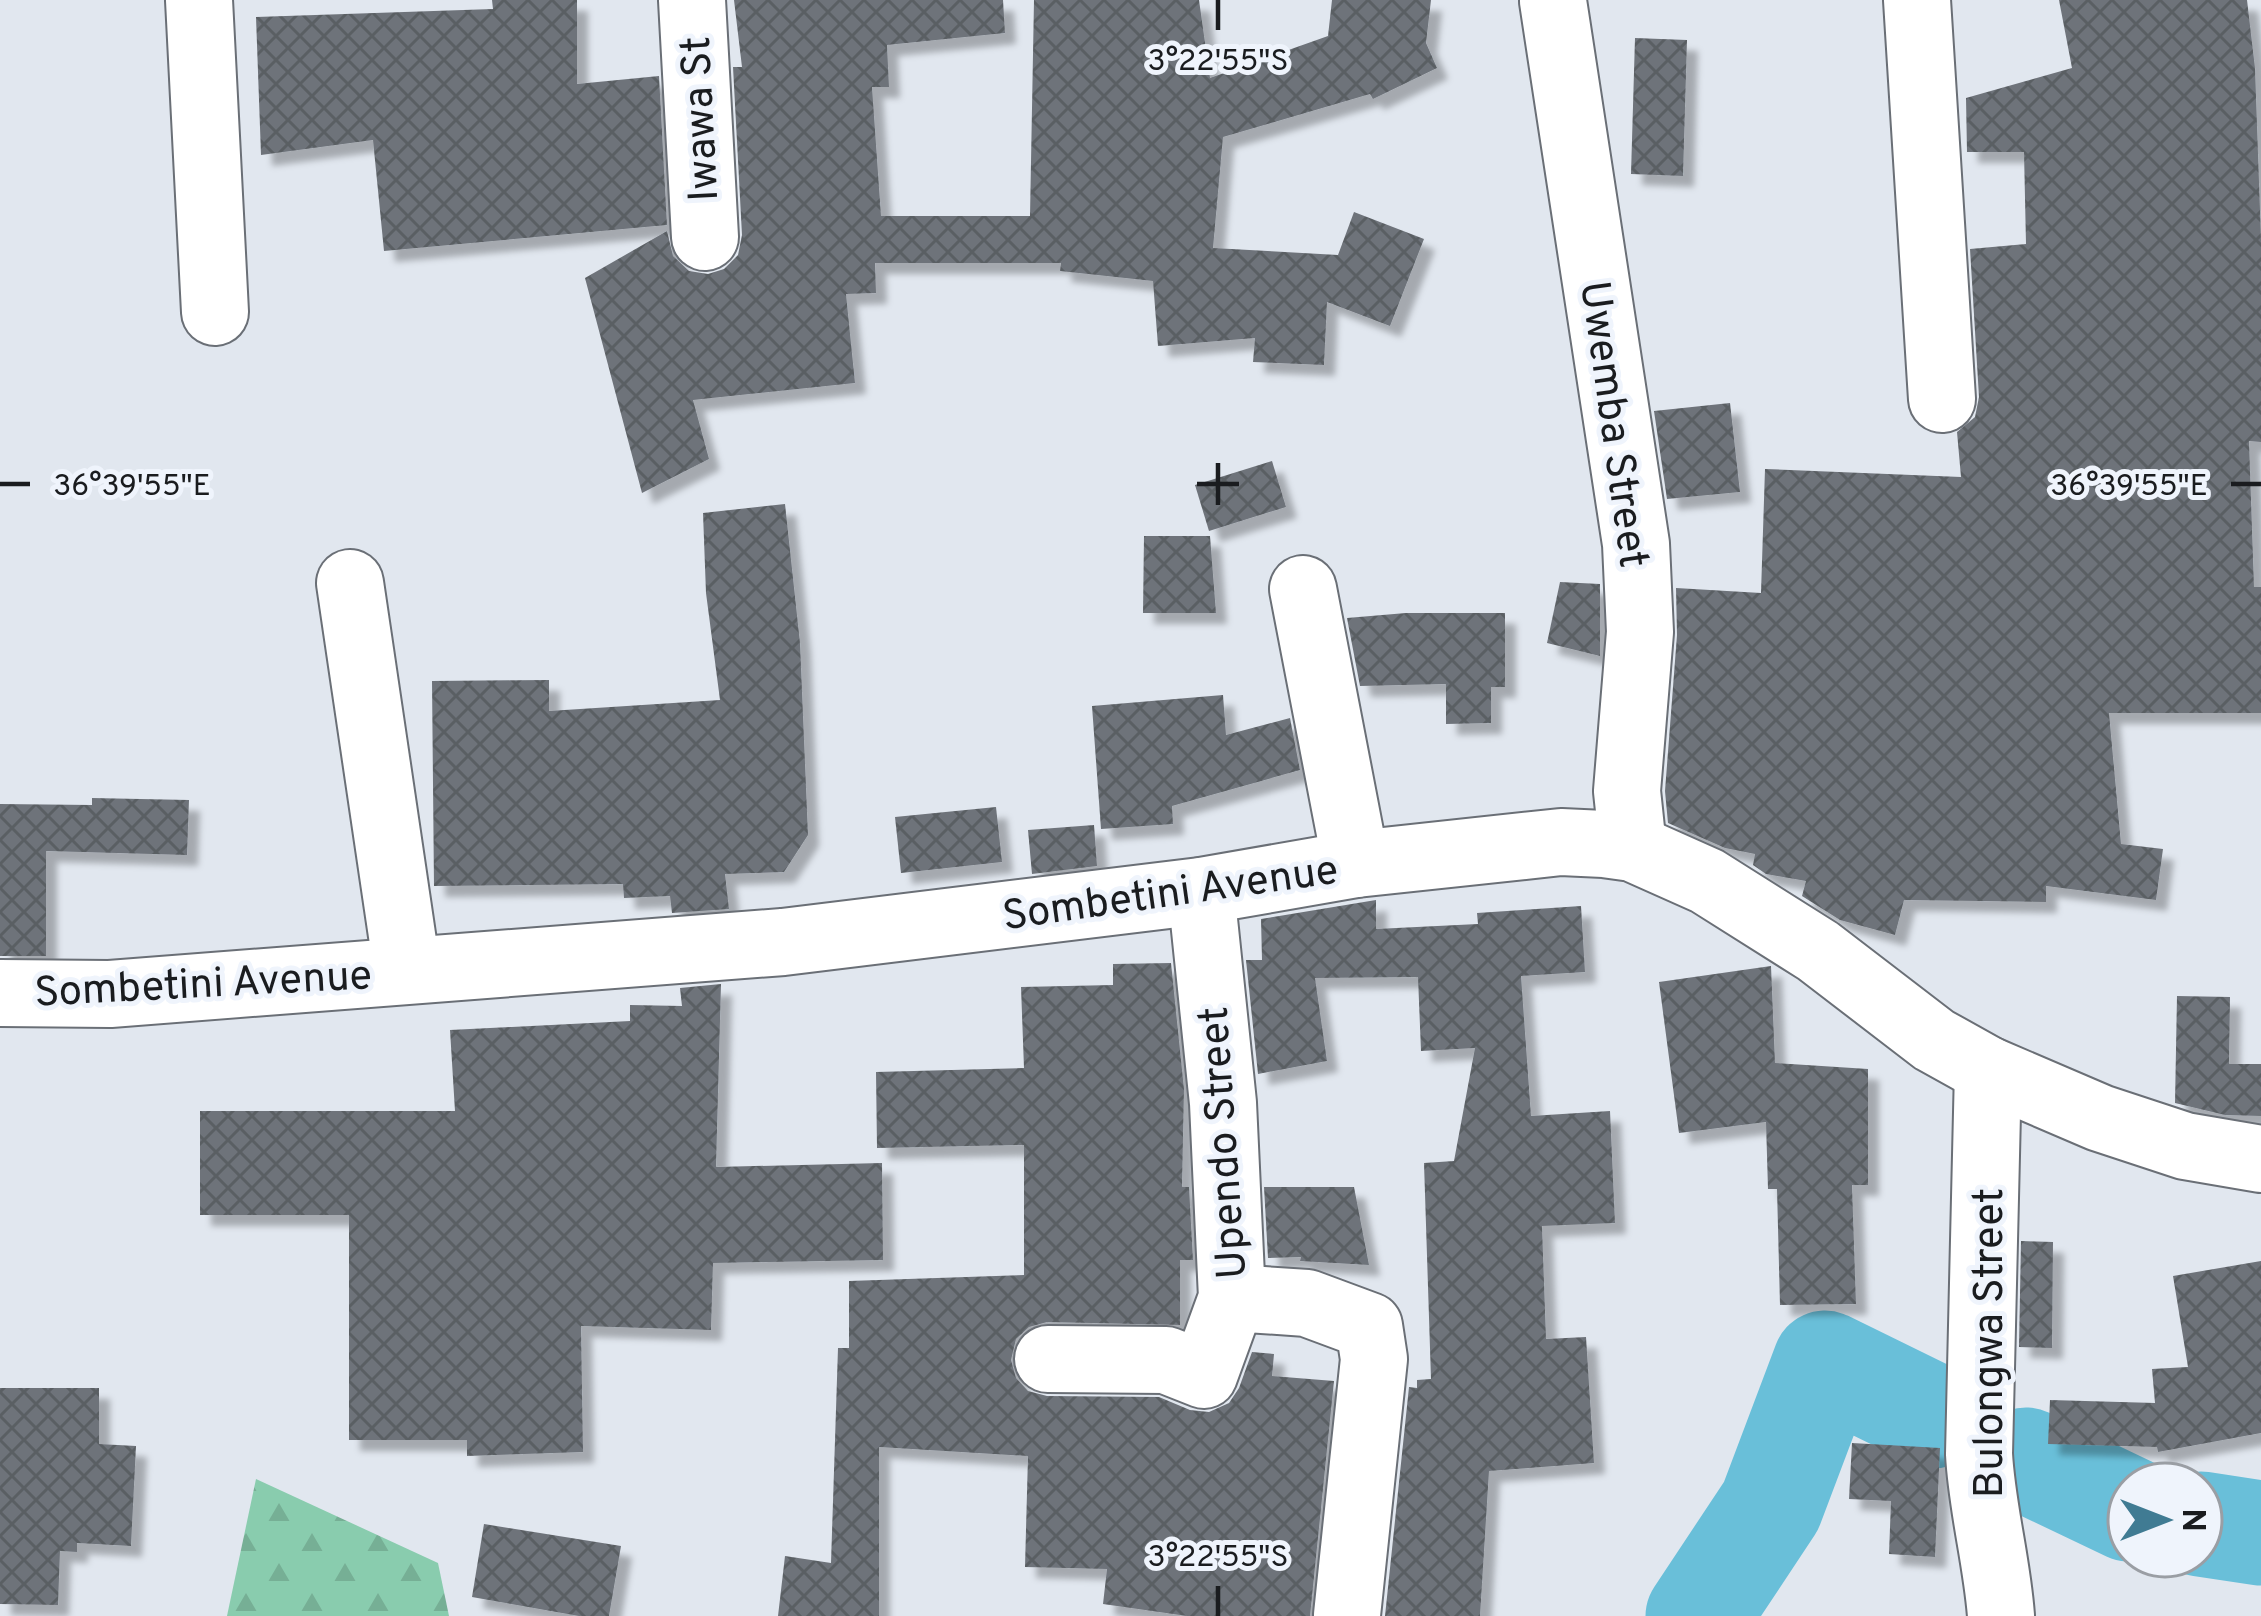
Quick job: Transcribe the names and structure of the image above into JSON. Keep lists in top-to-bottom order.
{
  "streets": {
    "street": [
      "Iwawa St",
      "Uwemba Street",
      "Sombetini Avenue",
      "Upendo Street",
      "Bulongwa Street"
    ]
  },
  "crossings": [
    ["Uwemba Street", "Sombetini Avenue"],
    ["Sombetini Avenue", "Upendo Street"],
    ["Sombetini Avenue", "Bulongwa Street"]
  ],
  "north": "right",
  "coordinates": ["3°22'55\"S", "36°39'55\"E"]
}
